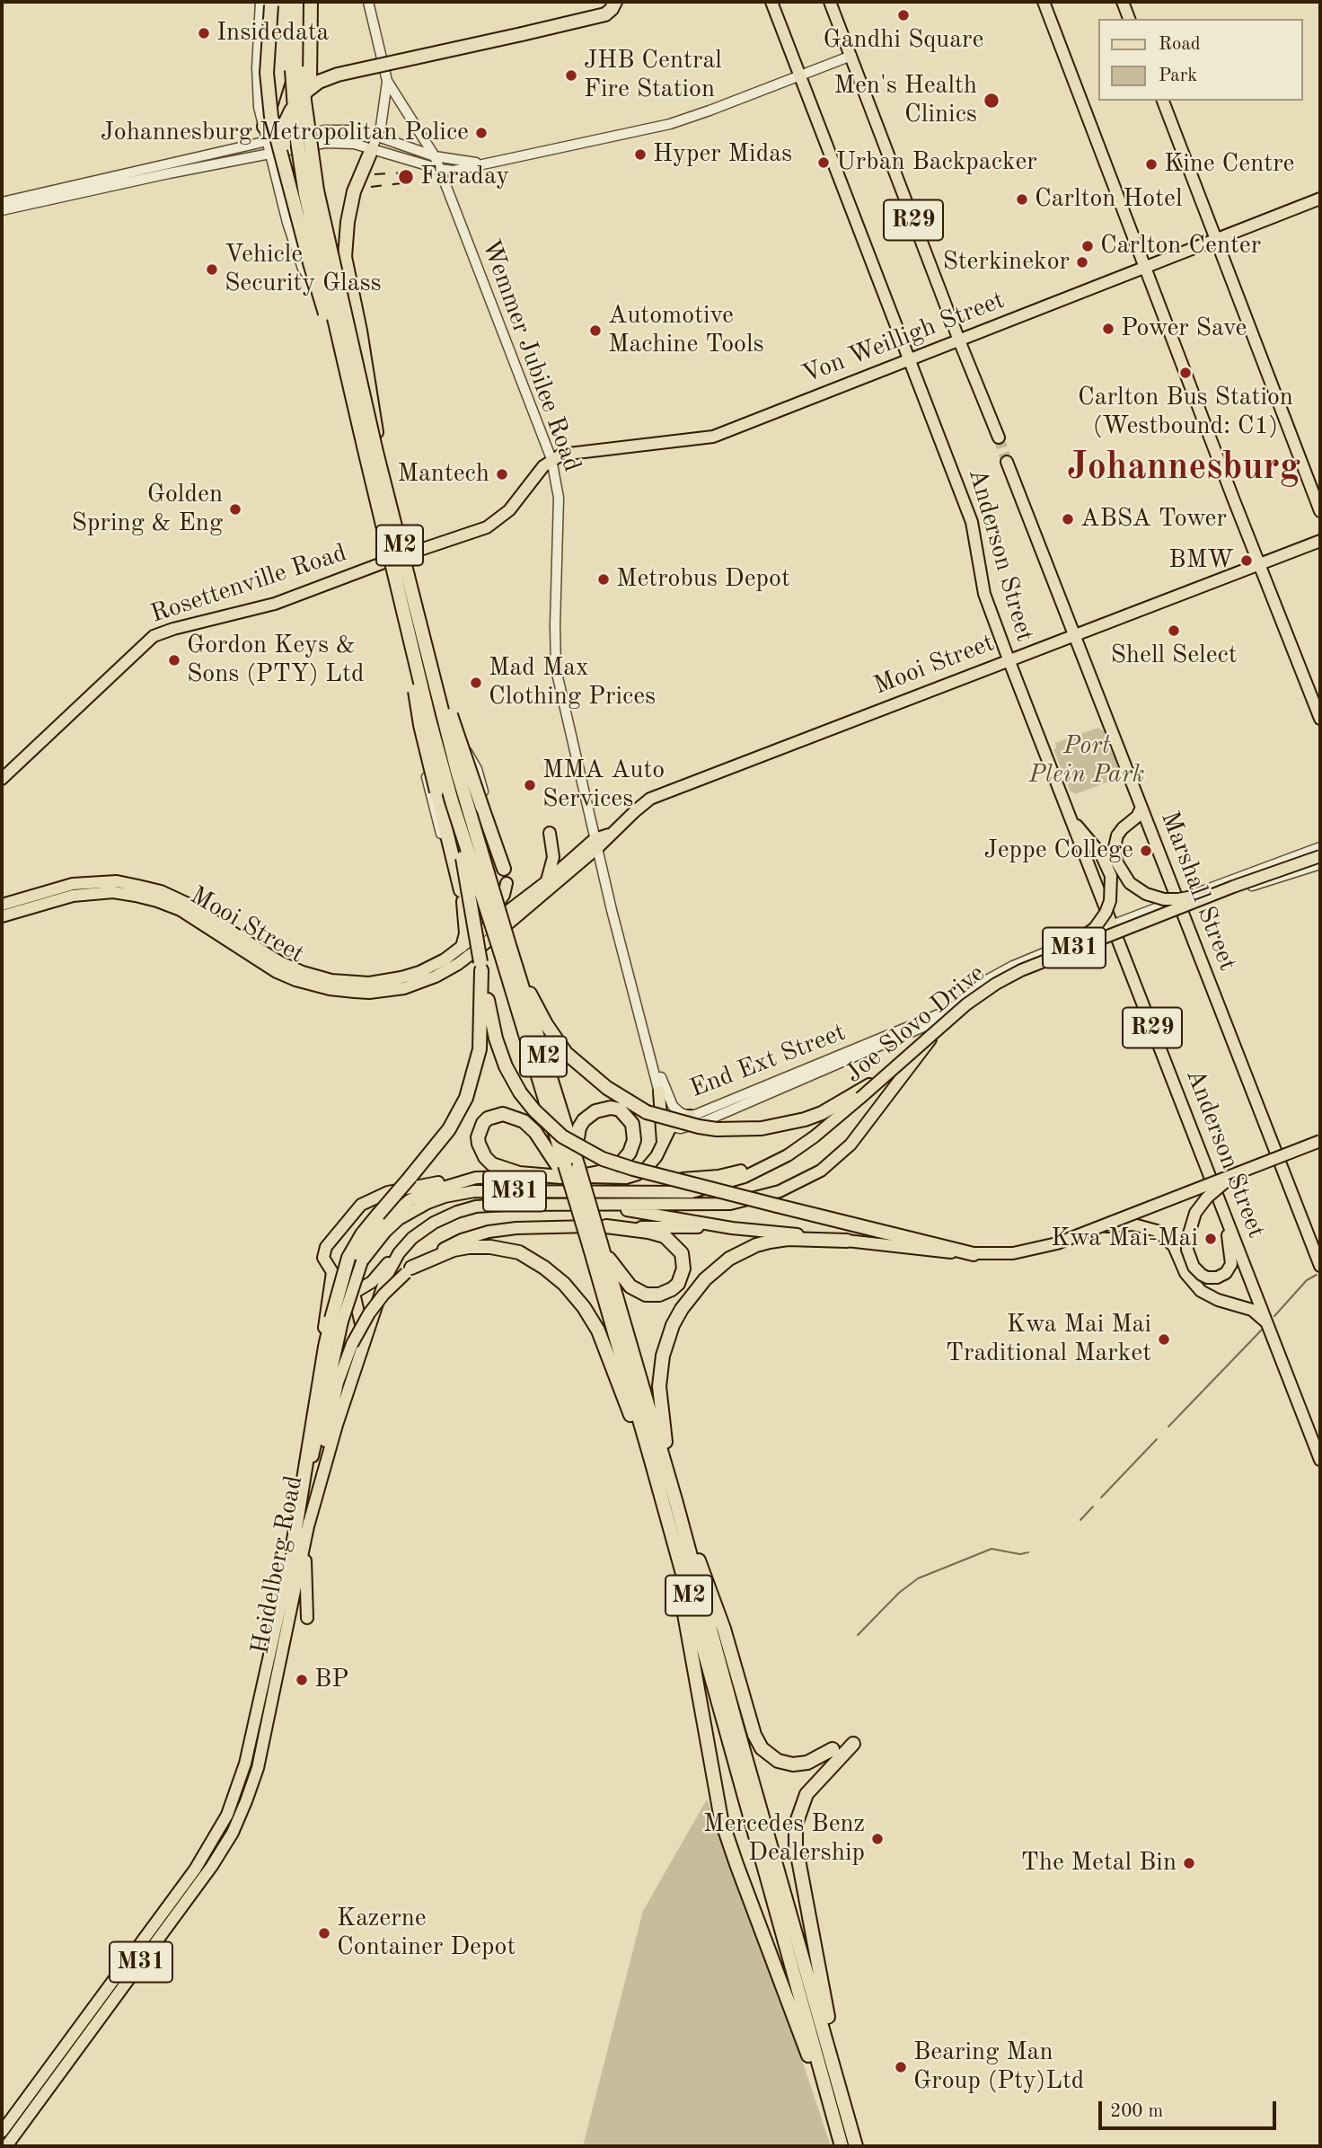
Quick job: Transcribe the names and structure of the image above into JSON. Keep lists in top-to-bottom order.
{
  "streets": {
    "highway": ["M2"],
    "main road": [
      "R29",
      "Von Weilligh Street",
      "Anderson Street",
      "Rosettenville Road",
      "Mooi Street",
      "Marshall Street",
      "M31",
      "Joe Slovo Drive",
      "Heidelberg Road"
    ],
    "street": ["Wemmer Jubilee Road", "End Ext Street"]
  },
  "crossings": [
    ["R29", "Von Weilligh Street"],
    ["Von Weilligh Street", "Wemmer Jubilee Road"],
    ["Von Weilligh Street", "Anderson Street"],
    ["Von Weilligh Street", "Rosettenville Road"],
    ["Wemmer Jubilee Road", "Rosettenville Road"],
    ["Wemmer Jubilee Road", "Mooi Street"],
    ["Anderson Street", "Mooi Street"],
    ["Anderson Street", "End Ext Street"],
    ["Mooi Street", "Marshall Street"],
    ["Marshall Street", "End Ext Street"],
    ["M31", "Heidelberg Road"]
  ],
  "districts": ["Johannesburg"],
  "parks": ["Port Plein Park"],
  "places": [
    "Gandhi Square",
    "Insidedata",
    "JHB Central Fire Station",
    "Men's Health Clinics",
    "Johannesburg Metropolitan Police",
    "Hyper Midas",
    "Urban Backpacker",
    "Kine Centre",
    "Faraday",
    "Carlton Hotel",
    "Carlton Center",
    "Sterkinekor",
    "Vehicle Security Glass",
    "Power Save",
    "Automotive Machine Tools",
    "Carlton Bus Station (Westbound: C1)",
    "Mantech",
    "Golden Spring & Eng",
    "ABSA Tower",
    "BMW",
    "Metrobus Depot",
    "Shell Select",
    "Gordon Keys & Sons (PTY) Ltd",
    "Mad Max Clothing Prices",
    "MMA Auto Services",
    "Jeppe College",
    "Kwa Mai-Mai",
    "Kwa Mai Mai Traditional Market",
    "BP",
    "Mercedes Benz Dealership",
    "The Metal Bin",
    "Kazerne Container Depot",
    "Bearing Man Group (Pty)Ltd"
  ],
  "legend": ["Road", "Park"],
  "scale_bar": "200 m"
}
